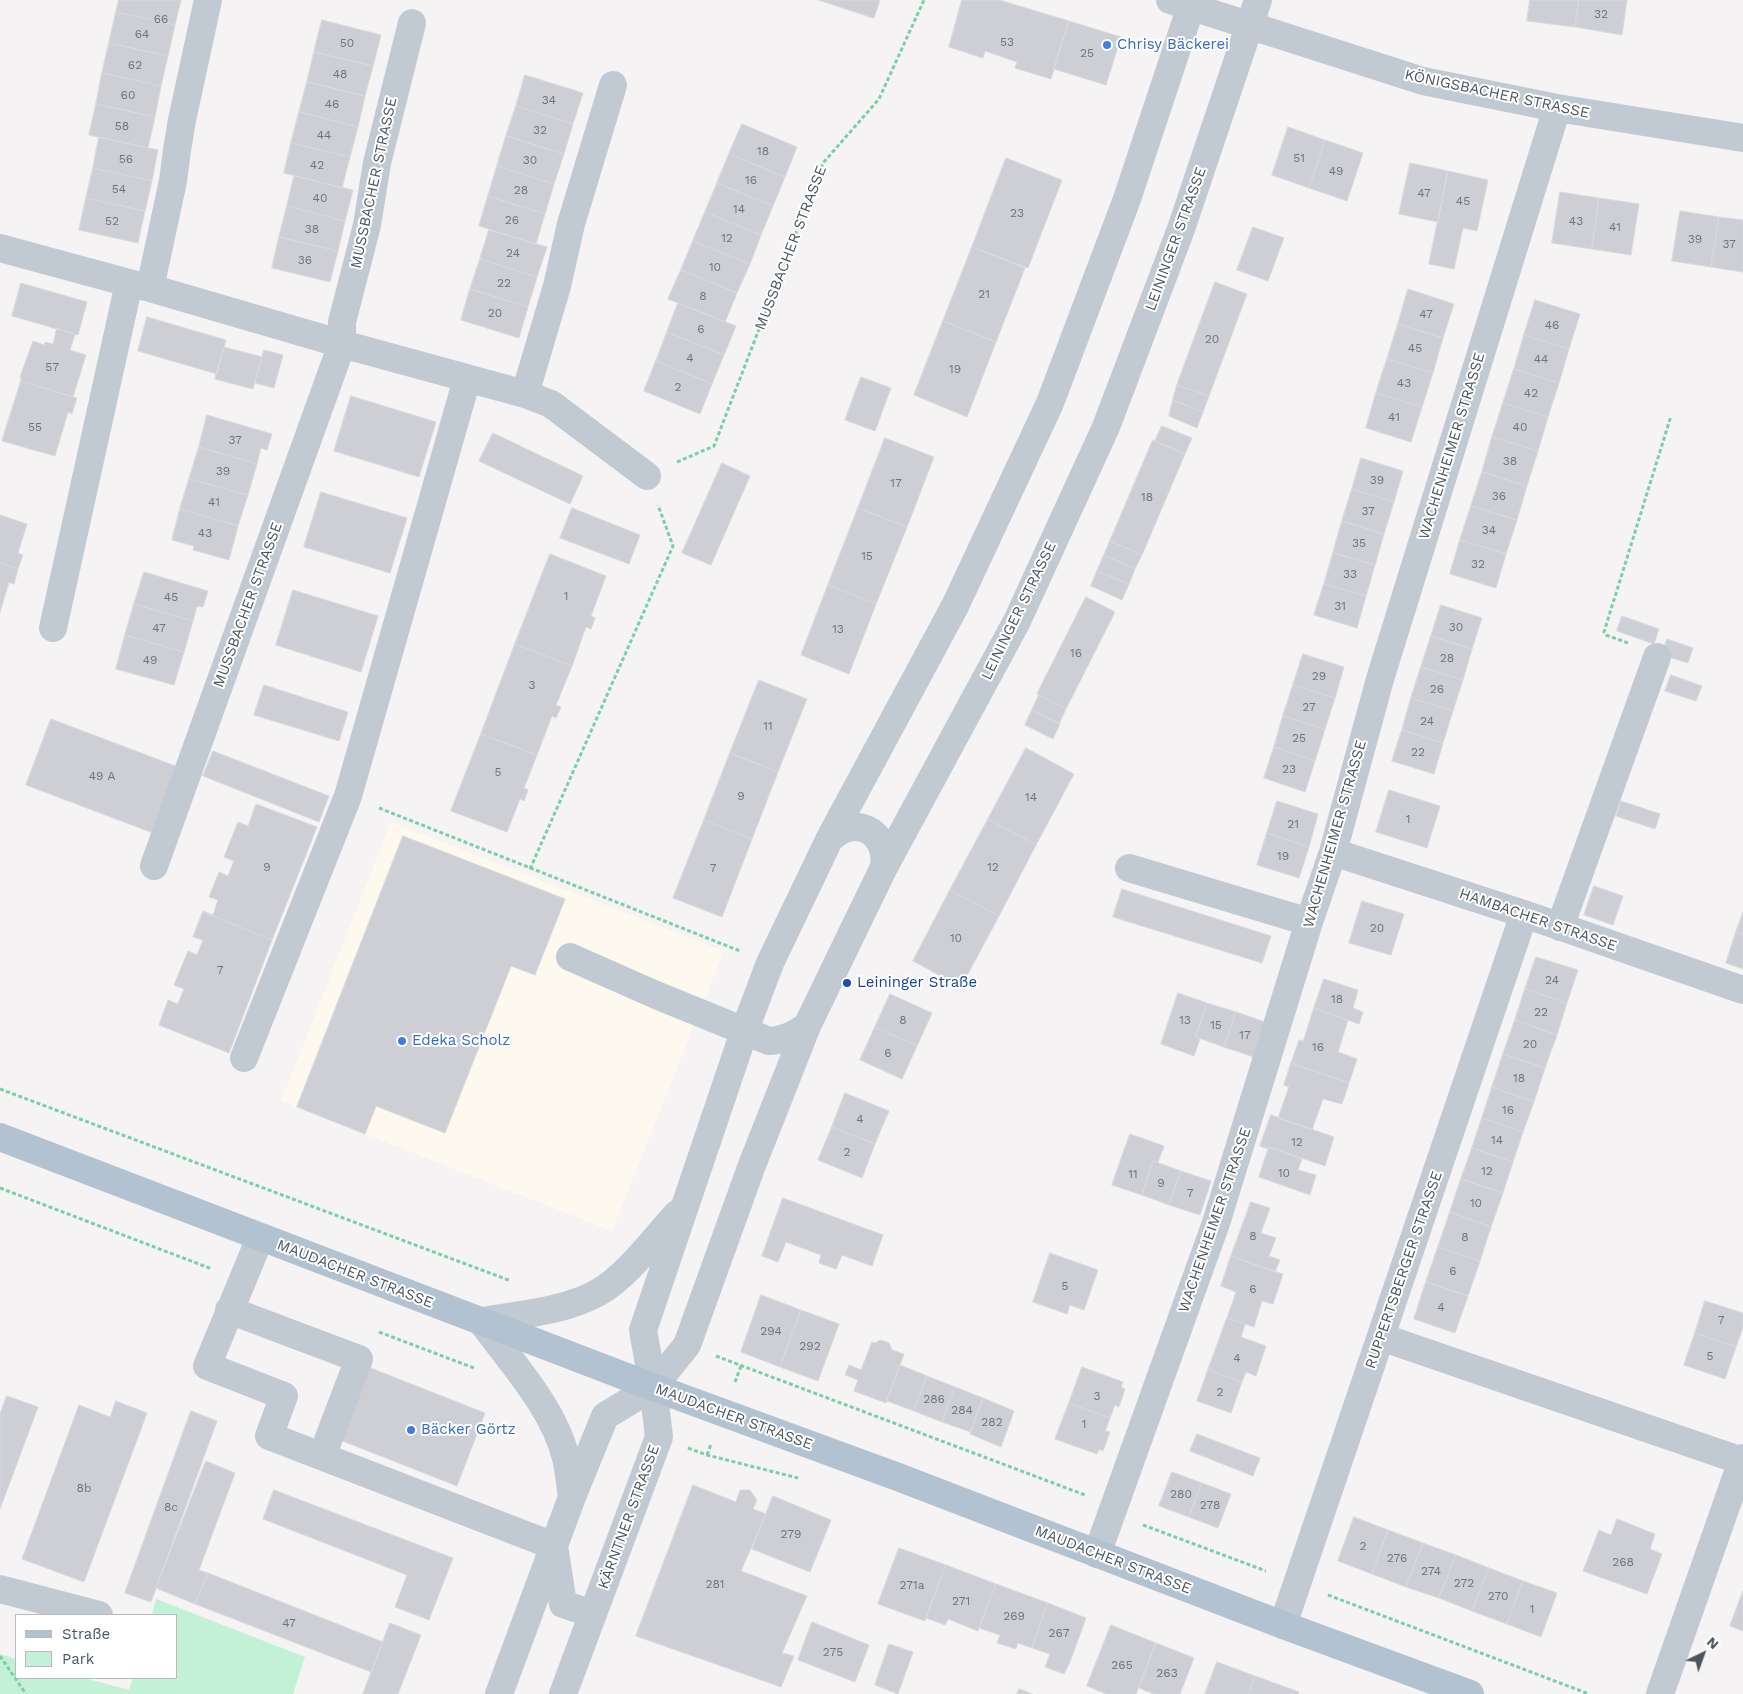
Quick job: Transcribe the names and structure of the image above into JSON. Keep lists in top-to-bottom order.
{
  "streets": {
    "main road": ["MAUDACHER STRASSE"],
    "street": [
      "KÖNIGSBACHER STRASSE",
      "MUSSBACHER STRASSE",
      "LEININGER STRASSE",
      "WACHENHEIMER STRASSE",
      "HAMBACHER STRASSE",
      "RUPPERTSBERGER STRASSE",
      "KÄRNTNER STRASSE"
    ]
  },
  "crossings": [
    ["KÖNIGSBACHER STRASSE", "LEININGER STRASSE"],
    ["KÖNIGSBACHER STRASSE", "WACHENHEIMER STRASSE"],
    ["LEININGER STRASSE", "MAUDACHER STRASSE"],
    ["LEININGER STRASSE", "KÄRNTNER STRASSE"],
    ["WACHENHEIMER STRASSE", "HAMBACHER STRASSE"],
    ["WACHENHEIMER STRASSE", "MAUDACHER STRASSE"],
    ["HAMBACHER STRASSE", "RUPPERTSBERGER STRASSE"],
    ["RUPPERTSBERGER STRASSE", "MAUDACHER STRASSE"],
    ["MAUDACHER STRASSE", "KÄRNTNER STRASSE"]
  ],
  "places": [
    "Chrisy Bäckerei",
    "Leininger Straße",
    "Edeka Scholz",
    "Bäcker Görtz"
  ],
  "house_numbers": [
    "32",
    "66",
    "64",
    "53",
    "50",
    "25",
    "62",
    "48",
    "60",
    "34",
    "46",
    "58",
    "32",
    "44",
    "18",
    "51",
    "56",
    "30",
    "42",
    "49",
    "16",
    "54",
    "28",
    "47",
    "40",
    "45",
    "14",
    "23",
    "26",
    "52",
    "43",
    "41",
    "38",
    "12",
    "39",
    "37",
    "24",
    "36",
    "10",
    "22",
    "21",
    "8",
    "20",
    "47",
    "46",
    "6",
    "20",
    "45",
    "4",
    "44",
    "57",
    "19",
    "43",
    "2",
    "42",
    "41",
    "55",
    "40",
    "37",
    "38",
    "39",
    "39",
    "17",
    "36",
    "18",
    "41",
    "37",
    "34",
    "43",
    "35",
    "15",
    "32",
    "33",
    "1",
    "45",
    "31",
    "30",
    "47",
    "13",
    "16",
    "28",
    "49",
    "29",
    "3",
    "26",
    "27",
    "24",
    "11",
    "25",
    "22",
    "23",
    "5",
    "49 A",
    "9",
    "14",
    "1",
    "21",
    "19",
    "9",
    "12",
    "7",
    "20",
    "10",
    "7",
    "24",
    "18",
    "22",
    "8",
    "13",
    "15",
    "17",
    "20",
    "16",
    "6",
    "18",
    "16",
    "4",
    "14",
    "12",
    "2",
    "12",
    "10",
    "11",
    "9",
    "7",
    "10",
    "8",
    "8",
    "6",
    "5",
    "6",
    "4",
    "7",
    "294",
    "292",
    "5",
    "4",
    "2",
    "3",
    "286",
    "284",
    "282",
    "1",
    "8b",
    "280",
    "278",
    "8c",
    "279",
    "2",
    "276",
    "268",
    "274",
    "272",
    "281",
    "271a",
    "270",
    "271",
    "1",
    "269",
    "47",
    "267",
    "275",
    "265",
    "263"
  ],
  "legend": ["Straße", "Park"],
  "north": "top right"
}
